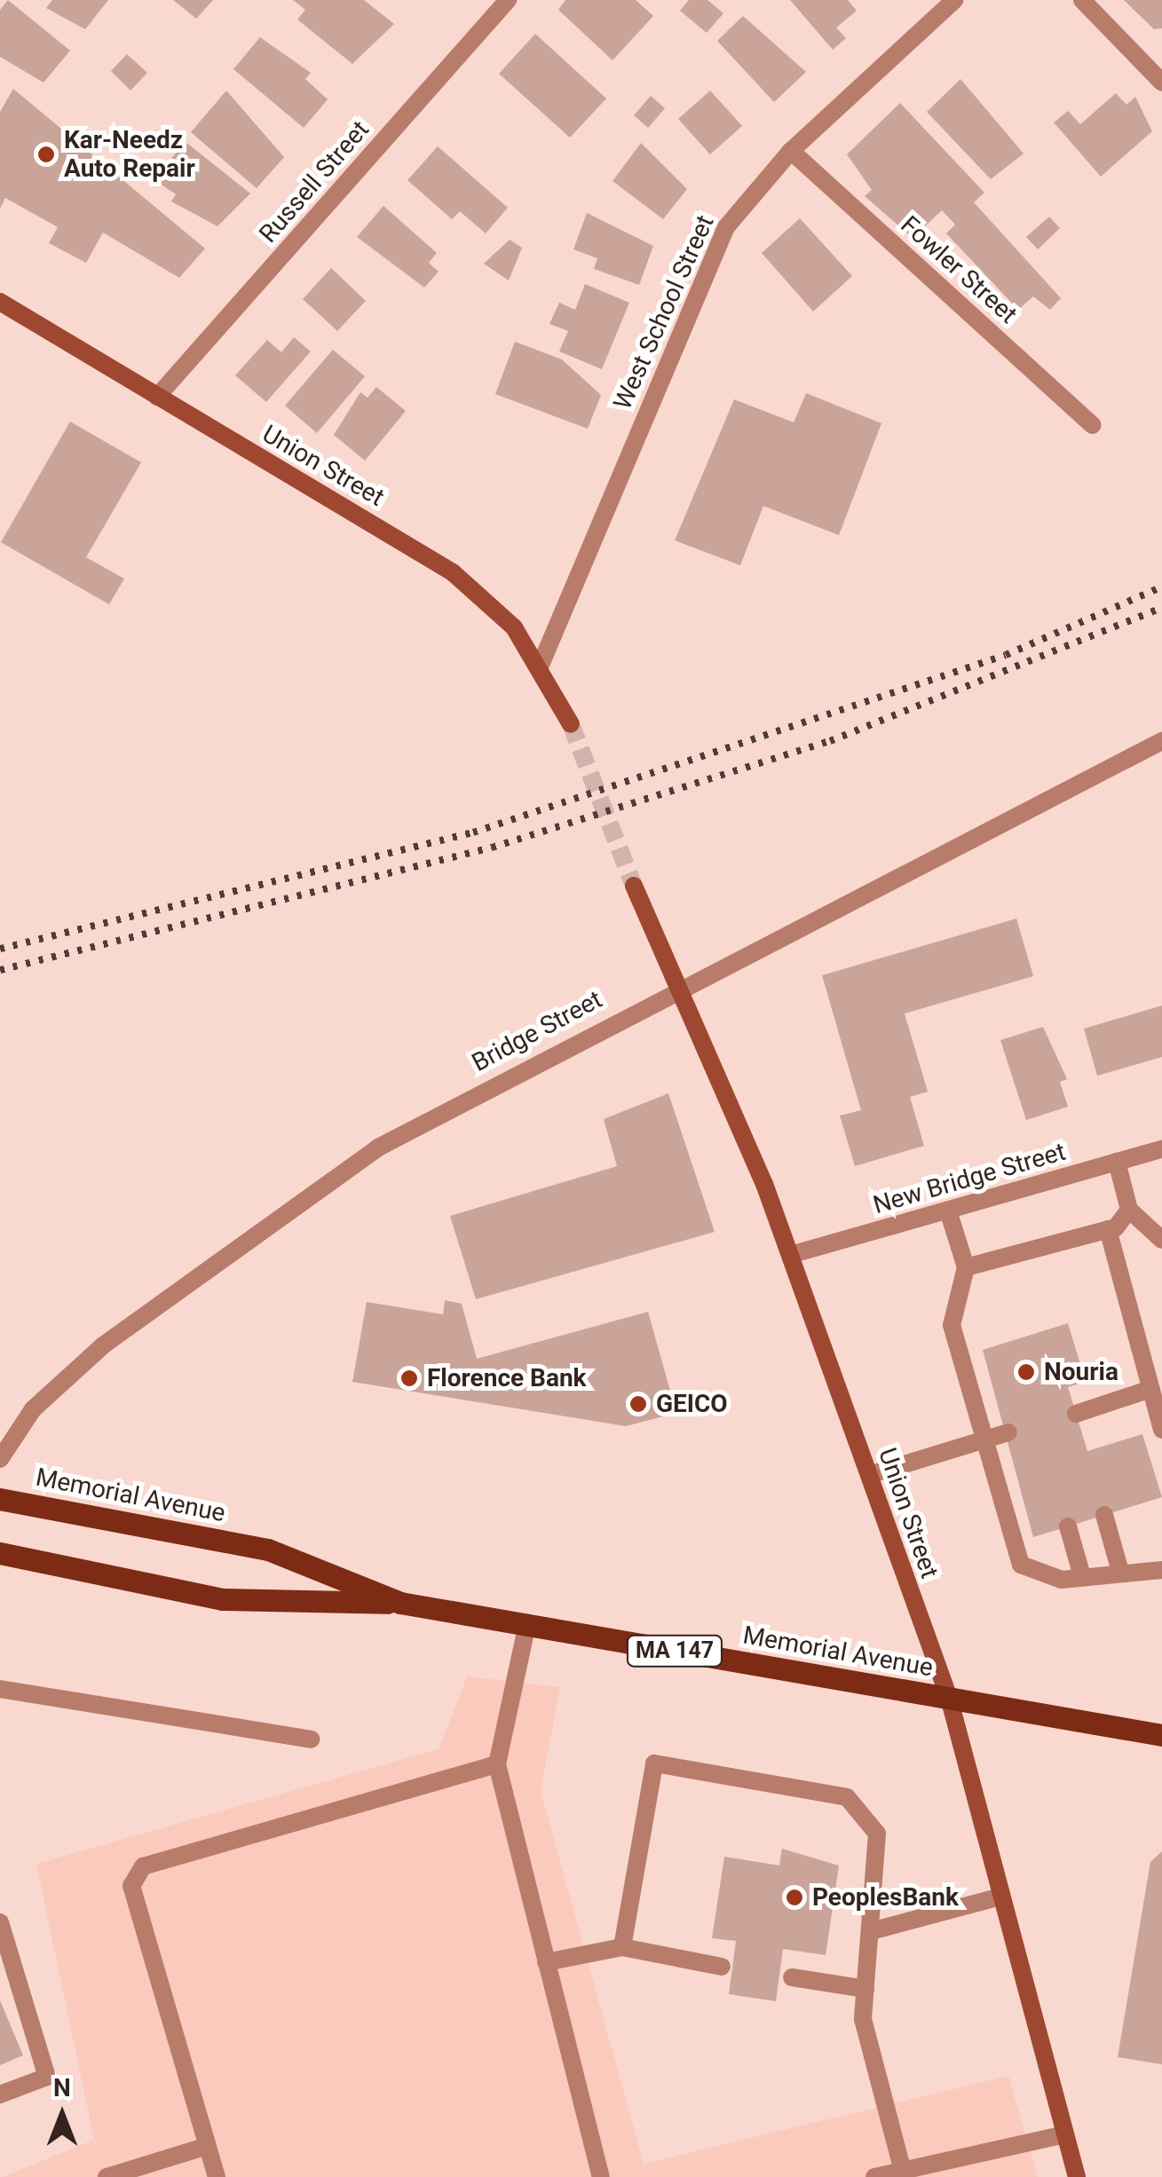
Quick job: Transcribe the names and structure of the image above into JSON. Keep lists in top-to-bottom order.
{
  "streets": {
    "main road": ["Union Street", "Memorial Avenue", "MA 147"],
    "street": [
      "Russell Street",
      "Fowler Street",
      "West School Street",
      "Bridge Street",
      "New Bridge Street"
    ]
  },
  "crossings": [
    ["Russell Street", "Union Street"],
    ["Fowler Street", "West School Street"],
    ["West School Street", "Union Street"],
    ["Union Street", "Bridge Street"],
    ["Union Street", "New Bridge Street"],
    ["Union Street", "Memorial Avenue"]
  ],
  "places": [
    "Kar-Needz Auto Repair",
    "Nouria",
    "Florence Bank",
    "GEICO",
    "PeoplesBank"
  ],
  "north": "top"
}
